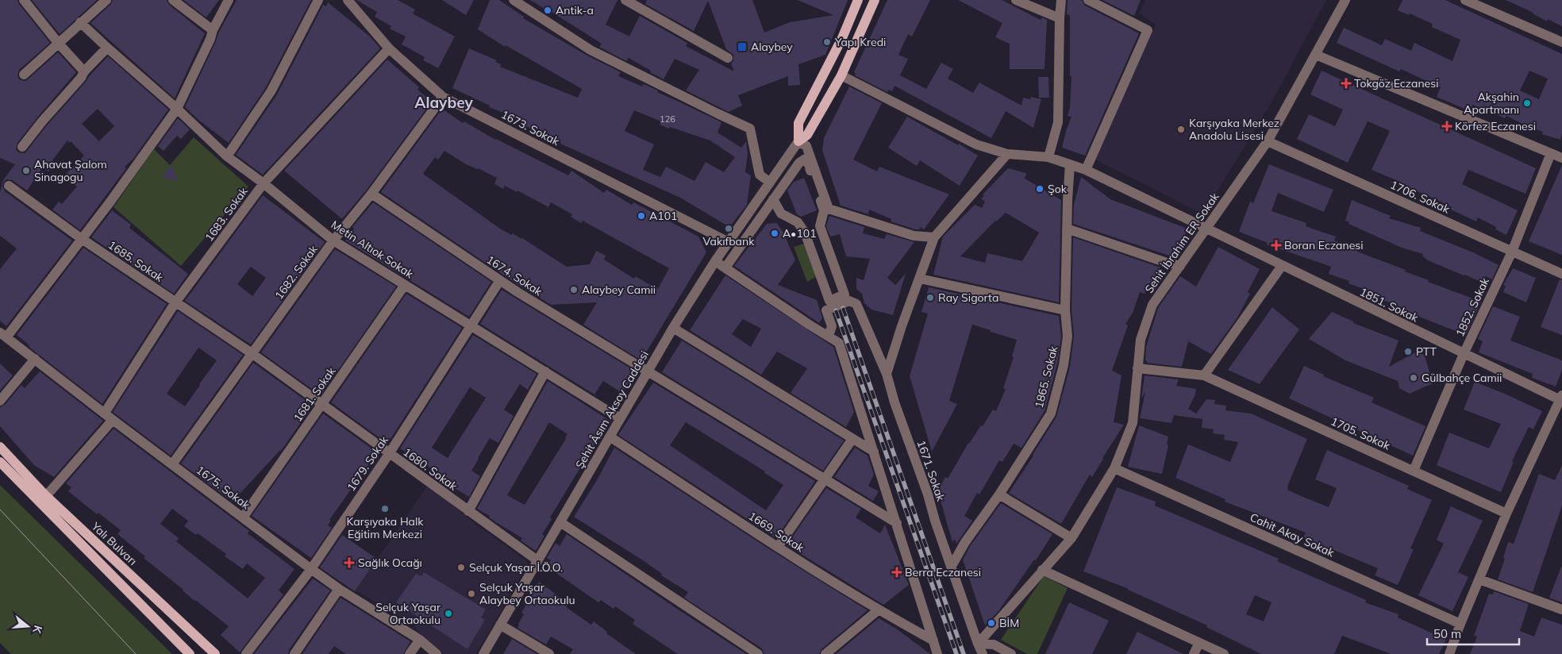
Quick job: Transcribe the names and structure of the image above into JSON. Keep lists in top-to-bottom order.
{
  "streets": {
    "main road": ["Yalı Bulvarı"],
    "street": [
      "1673. Sokak",
      "1706. Sokak",
      "1683. Sokak",
      "Sehit İbrahim ER Sokak",
      "Metin Altıok Sokak",
      "1685. Sokak",
      "1682. Sokak",
      "1674. Sokak",
      "1851. Sokak",
      "1852. Sokak",
      "1865. Sokak",
      "1681. Sokak",
      "Şehit Âsım Aksoy Caddesi",
      "1705. Sokak",
      "1679. Sokak",
      "1680. Sokak",
      "1671. Sokak",
      "1675. Sokak",
      "1669. Sokak",
      "Cahit Akay Sokak"
    ]
  },
  "crossings": [
    ["1673. Sokak", "1683. Sokak"],
    ["1673. Sokak", "1682. Sokak"],
    ["1673. Sokak", "Şehit Âsım Aksoy Caddesi"],
    ["1706. Sokak", "Sehit İbrahim ER Sokak"],
    ["1706. Sokak", "1852. Sokak"],
    ["1683. Sokak", "Metin Altıok Sokak"],
    ["1683. Sokak", "1685. Sokak"],
    ["1683. Sokak", "1675. Sokak"],
    ["Sehit İbrahim ER Sokak", "1851. Sokak"],
    ["Sehit İbrahim ER Sokak", "1705. Sokak"],
    ["Sehit İbrahim ER Sokak", "1671. Sokak"],
    ["Sehit İbrahim ER Sokak", "Cahit Akay Sokak"],
    ["Metin Altıok Sokak", "1682. Sokak"],
    ["Metin Altıok Sokak", "1681. Sokak"],
    ["Metin Altıok Sokak", "Şehit Âsım Aksoy Caddesi"],
    ["Metin Altıok Sokak", "1679. Sokak"],
    ["1685. Sokak", "1682. Sokak"],
    ["1685. Sokak", "1680. Sokak"],
    ["1682. Sokak", "1674. Sokak"],
    ["1682. Sokak", "1680. Sokak"],
    ["1682. Sokak", "1675. Sokak"],
    ["1674. Sokak", "Şehit Âsım Aksoy Caddesi"],
    ["1674. Sokak", "1679. Sokak"],
    ["1851. Sokak", "1852. Sokak"],
    ["1851. Sokak", "1865. Sokak"],
    ["1852. Sokak", "1705. Sokak"],
    ["1865. Sokak", "1671. Sokak"],
    ["1681. Sokak", "1680. Sokak"],
    ["1681. Sokak", "1675. Sokak"],
    ["Şehit Âsım Aksoy Caddesi", "1680. Sokak"],
    ["Şehit Âsım Aksoy Caddesi", "1669. Sokak"],
    ["1679. Sokak", "1680. Sokak"],
    ["1679. Sokak", "1675. Sokak"]
  ],
  "districts": ["Alaybey"],
  "places": {
    "other": [
      "Antik-a",
      "Yapı Kredi",
      "Akşahin Apartmanı",
      "Karşıyaka Merkez Anadolu Lisesi",
      "Ahavat Şalom Sinagogu",
      "Şok",
      "A101",
      "Vakıfbank",
      "A•101",
      "Alaybey Camii",
      "Ray Sigorta",
      "PTT",
      "Gülbahçe Camii",
      "Karşıyaka Halk Eğitim Merkezi",
      "Selçuk Yaşar İ.Ö.O.",
      "Selçuk Yaşar Alaybey Ortaokulu",
      "Selçuk Yaşar Ortaokulu",
      "BİM"
    ],
    "transit": ["Alaybey"],
    "health": [
      "Tokgöz Eczanesi",
      "Körfez Eczanesi",
      "Boran Eczanesi",
      "Sağlık Ocağı",
      "Berra Eczanesi"
    ]
  },
  "house_numbers": ["126"],
  "scale_bar": "50 m",
  "north": "right"
}
